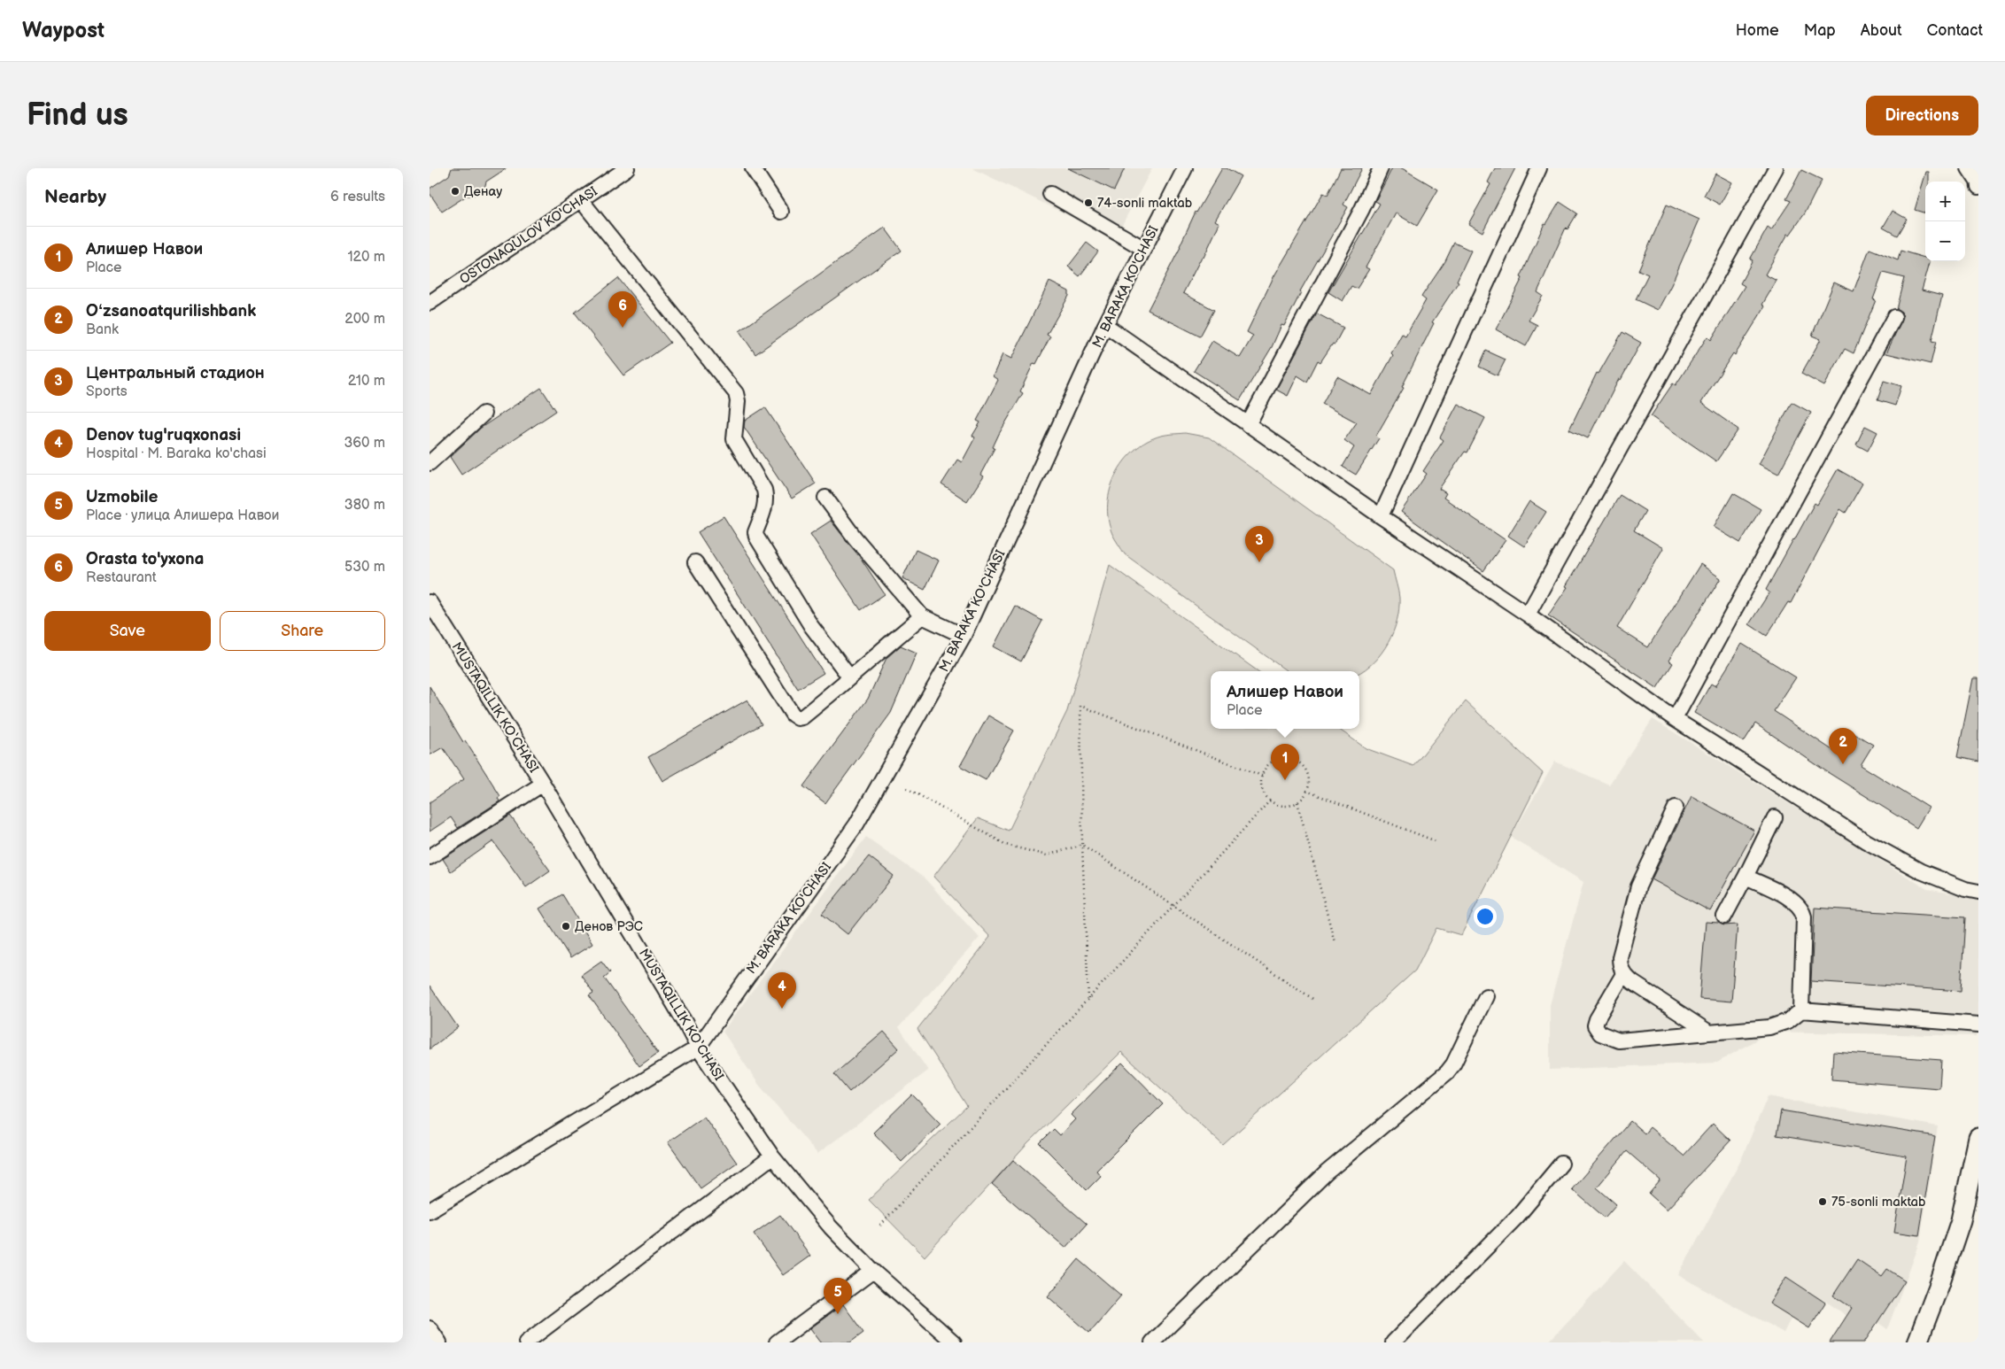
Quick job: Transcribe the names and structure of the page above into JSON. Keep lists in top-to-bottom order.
{
  "streets": {
    "street": ["OSTONAQULOV KO'CHASI", "M. BARAKA KO'CHASI", "MUSTAQILLIK KO‘CHASI"]
  },
  "crossings": [
    ["M. BARAKA KO'CHASI", "MUSTAQILLIK KO‘CHASI"]
  ],
  "places": [
    "Денау",
    "74-sonli maktab",
    "Денов РЭС",
    "75-sonli maktab"
  ],
  "page": {
    "header": "Waypost",
    "nav": [
      "Home",
      "Map",
      "About",
      "Contact"
    ],
    "buttons": [
      "Directions",
      ["Save", "Share"]
    ],
    "title": "Find us",
    "heading": ["Nearby", "6 results"],
    "map_buttons": ["+", "−"],
    "list": [
      {
        "mark": "1",
        "name": "Алишер Навои",
        "note": "Place",
        "value": "120 m"
      },
      {
        "mark": "2",
        "name": "Oʻzsanoatqurilishbank",
        "note": "Bank",
        "value": "200 m"
      },
      {
        "mark": "3",
        "name": "Центральный стадион",
        "note": "Sports",
        "value": "210 m"
      },
      {
        "mark": "4",
        "name": "Denov tug'ruqxonasi",
        "note": "Hospital · M. Baraka ko'chasi",
        "value": "360 m"
      },
      {
        "mark": "5",
        "name": "Uzmobile",
        "note": "Place · улица Алишера Навои",
        "value": "380 m"
      },
      {
        "mark": "6",
        "name": "Orasta to'yxona",
        "note": "Restaurant",
        "value": "530 m"
      }
    ],
    "pins": [
      "6",
      "3",
      "2",
      "1",
      "4",
      "5"
    ],
    "popup": ["Алишер Навои", "Place"]
  }
}
